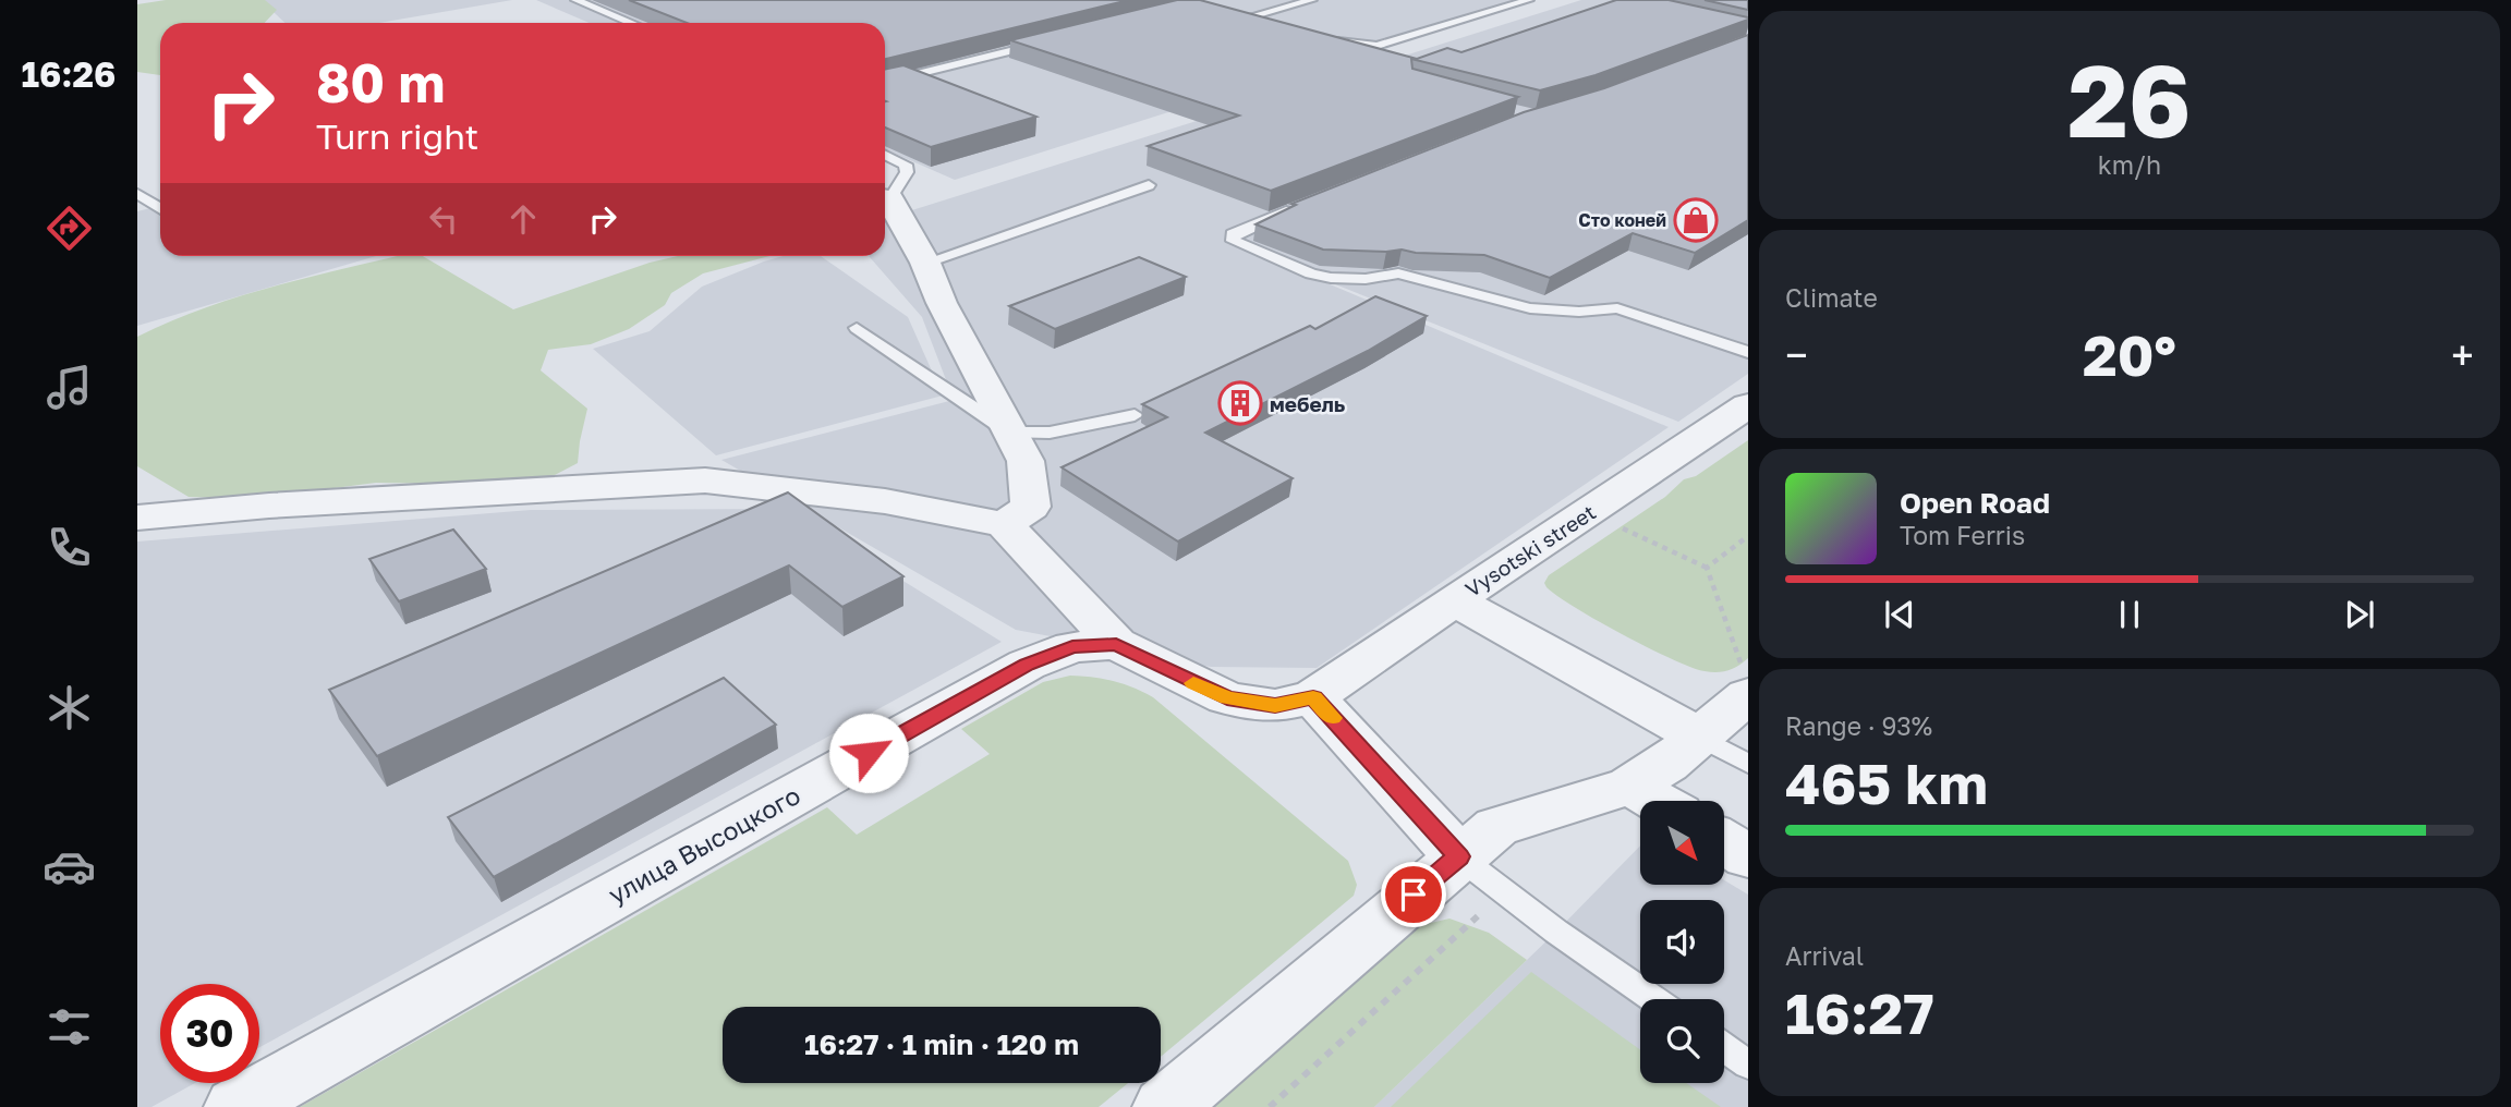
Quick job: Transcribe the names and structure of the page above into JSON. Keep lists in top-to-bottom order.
{
  "streets": {
    "street": ["Vysotski street", "улица Высоцкого"]
  },
  "crossings": [
    ["Vysotski street", "улица Высоцкого"]
  ],
  "places": {
    "shop": ["Сто коней"],
    "building": ["мебель"]
  },
  "north": "bottom right",
  "page": {
    "tabs": "16:26",
    "tile": [
      ["26", "km/h"],
      "Climate",
      ["Range · 93%", "465 km"],
      ["Arrival", "16:27"]
    ],
    "turn": ["80 m", "Turn right"],
    "heat": ["−", "20°", "+"],
    "song": ["Open Road", "Tom Ferris"],
    "limit": "30",
    "trip": "16:27 · 1 min · 120 m"
  }
}
